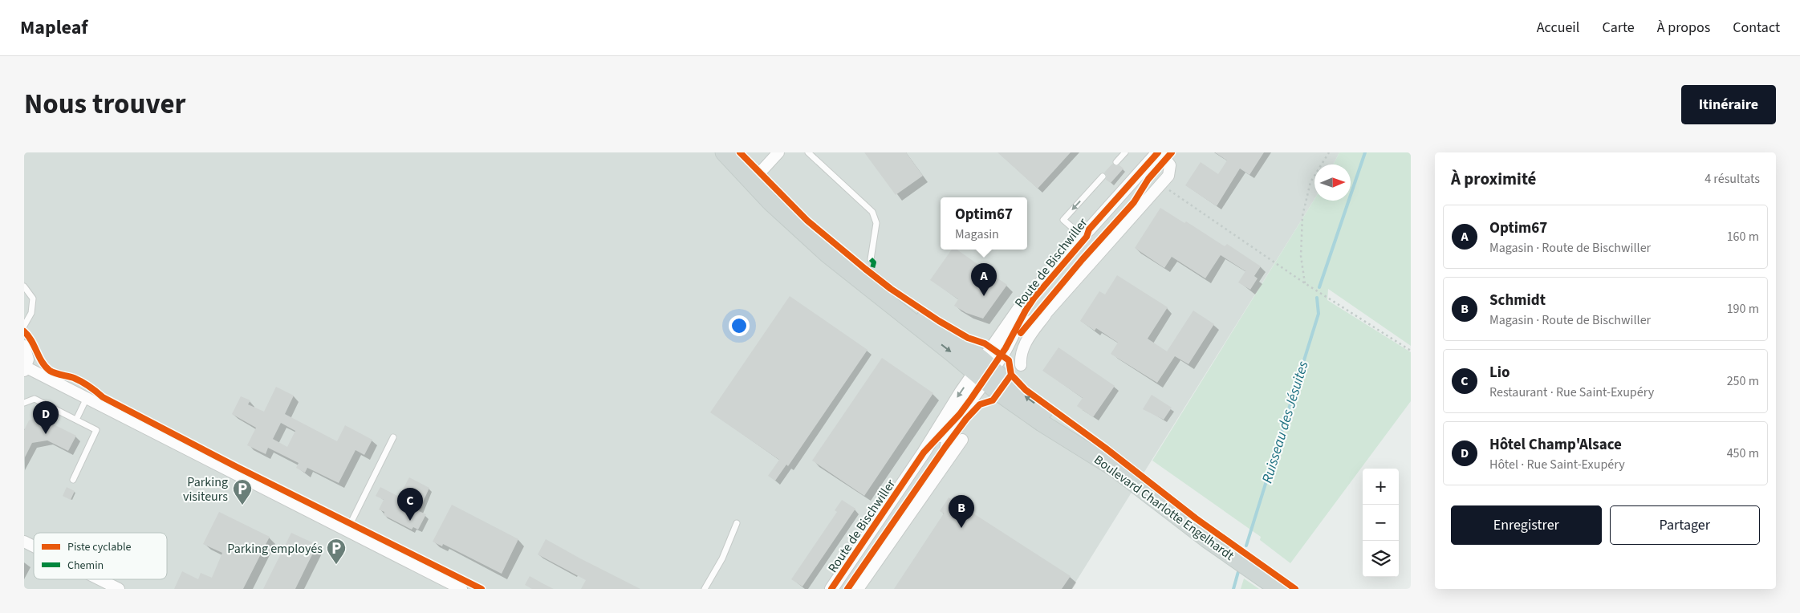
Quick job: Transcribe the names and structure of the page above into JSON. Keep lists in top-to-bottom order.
{
  "streets": {
    "main road": ["Boulevard Charlotte Engelhardt"],
    "street": ["Route de Bischwiller"]
  },
  "crossings": [
    ["Route de Bischwiller", "Boulevard Charlotte Engelhardt"]
  ],
  "water": ["Ruisseau des Jésuites"],
  "places": {
    "parking": ["Parking visiteurs", "Parking employés"]
  },
  "legend": ["Piste cyclable", "Chemin"],
  "north": "right",
  "page": {
    "header": "Mapleaf",
    "nav": [
      "Accueil",
      "Carte",
      "À propos",
      "Contact"
    ],
    "title": "Nous trouver",
    "buttons": [
      "Itinéraire",
      ["Enregistrer", "Partager"]
    ],
    "heading": ["À proximité", "4 résultats"],
    "popup": ["Optim67", "Magasin"],
    "list": [
      {
        "mark": "A",
        "name": "Optim67",
        "note": "Magasin · Route de Bischwiller",
        "value": "160 m"
      },
      {
        "mark": "B",
        "name": "Schmidt",
        "note": "Magasin · Route de Bischwiller",
        "value": "190 m"
      },
      {
        "mark": "C",
        "name": "Lio",
        "note": "Restaurant · Rue Saint-Exupéry",
        "value": "250 m"
      },
      {
        "mark": "D",
        "name": "Hôtel Champ'Alsace",
        "note": "Hôtel · Rue Saint-Exupéry",
        "value": "450 m"
      }
    ],
    "pins": [
      "A",
      "D",
      "C",
      "B"
    ],
    "map_buttons": ["+", "−"]
  }
}
